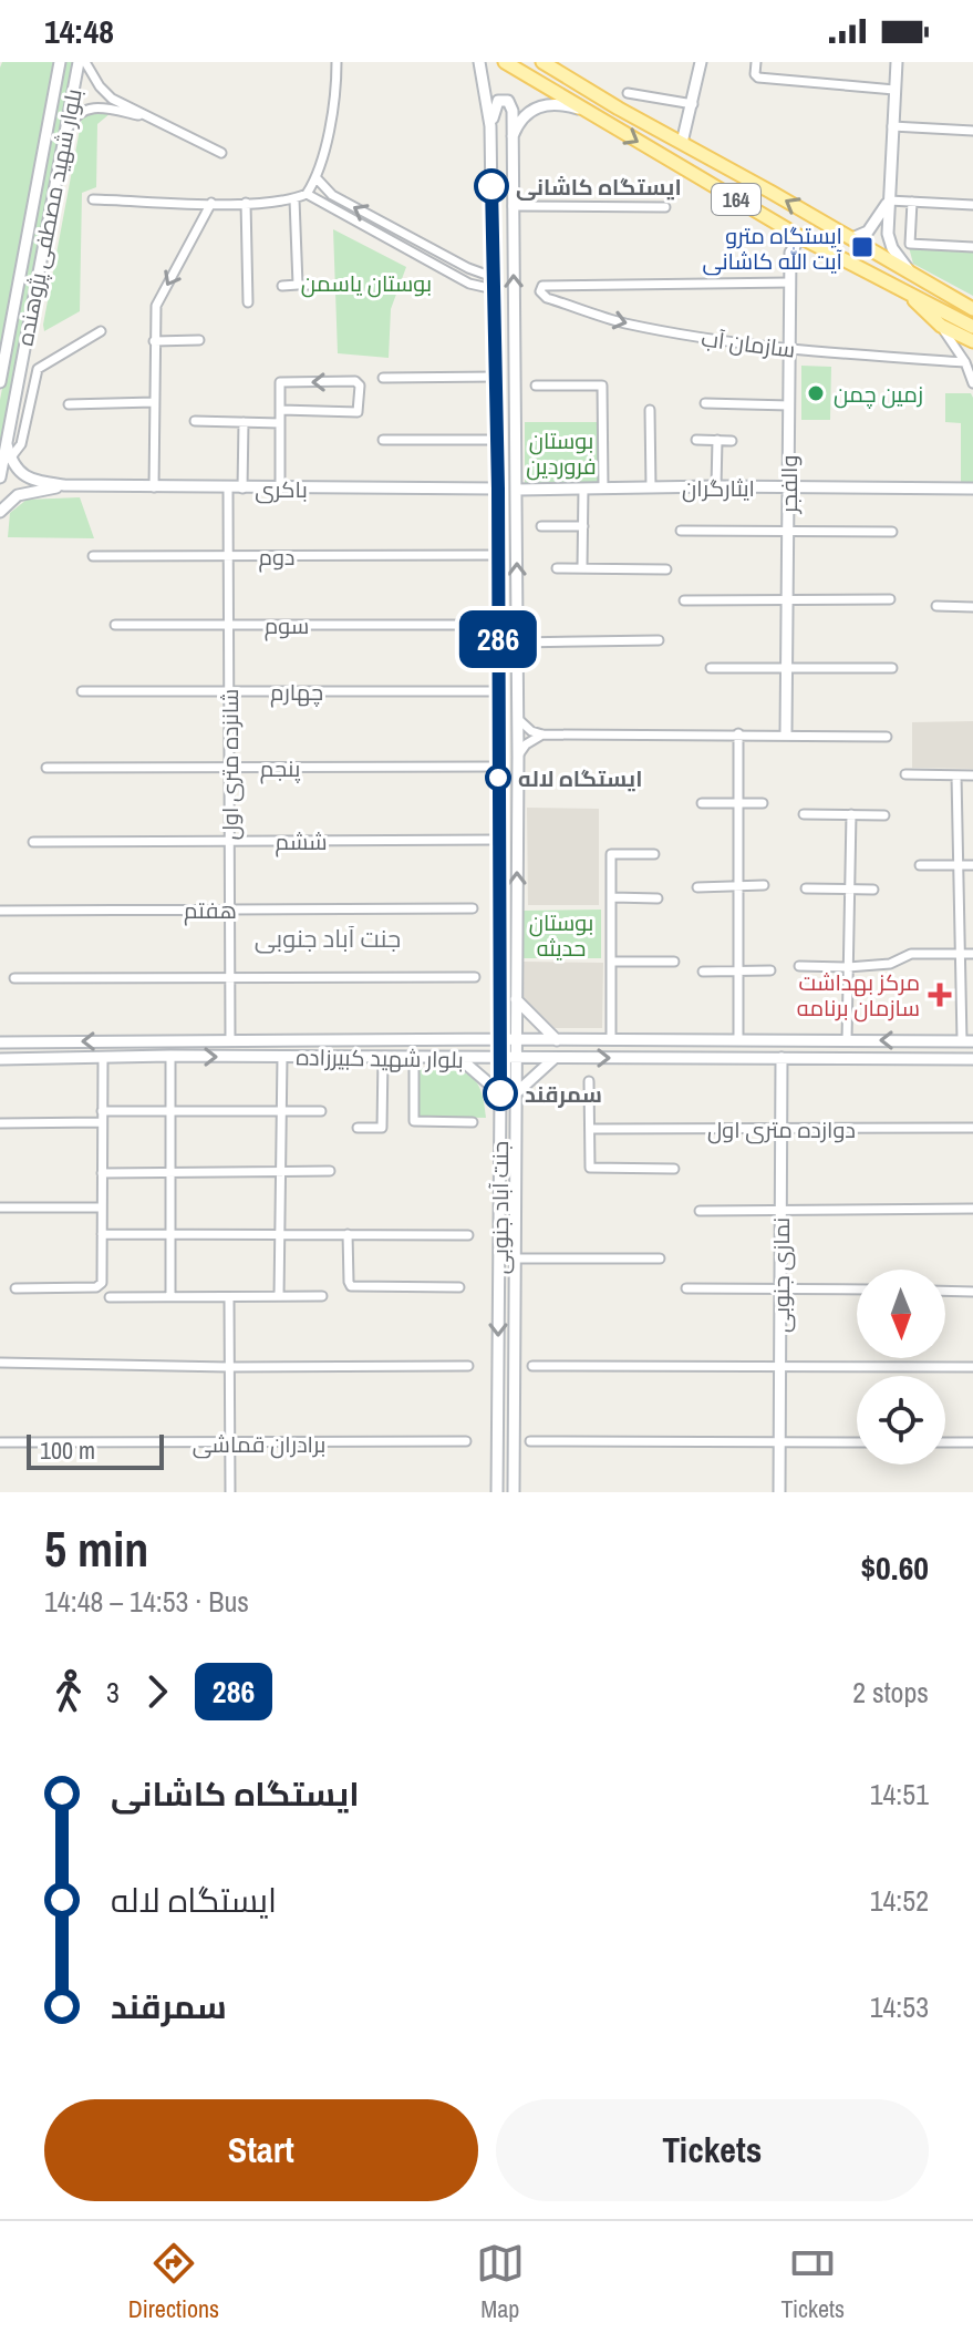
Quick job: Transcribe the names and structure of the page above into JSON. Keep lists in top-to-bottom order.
{
  "streets": {
    "main road": [
      "164",
      "بلوار شهید مصطفی پژوهنده",
      "والفجر",
      "ایثارگران",
      "باکری",
      "بلوار شهید کبیرزاده",
      "جنت آباد جنوبی",
      "نمازی جنوبی"
    ],
    "street": [
      "سازمان آب",
      "دوم",
      "سوم",
      "چهارم",
      "شانزده متری اول",
      "پنجم",
      "ششم",
      "هفتم",
      "دوازده متری اول",
      "برادران قماشی"
    ]
  },
  "crossings": [
    ["164", "والفجر"],
    ["سازمان آب", "والفجر"],
    ["والفجر", "ایثارگران"],
    ["ایثارگران", "جنت آباد جنوبی"],
    ["باکری", "شانزده متری اول"],
    ["باکری", "جنت آباد جنوبی"],
    ["دوم", "شانزده متری اول"],
    ["دوم", "جنت آباد جنوبی"],
    ["سوم", "شانزده متری اول"],
    ["سوم", "جنت آباد جنوبی"],
    ["چهارم", "شانزده متری اول"],
    ["چهارم", "جنت آباد جنوبی"],
    ["شانزده متری اول", "پنجم"],
    ["شانزده متری اول", "ششم"],
    ["شانزده متری اول", "هفتم"],
    ["شانزده متری اول", "بلوار شهید کبیرزاده"],
    ["پنجم", "جنت آباد جنوبی"],
    ["ششم", "جنت آباد جنوبی"],
    ["بلوار شهید کبیرزاده", "جنت آباد جنوبی"],
    ["بلوار شهید کبیرزاده", "نمازی جنوبی"],
    ["دوازده متری اول", "نمازی جنوبی"]
  ],
  "districts": ["جنت‌ آباد جنوبی"],
  "parks": ["بوستان یاسمن", "بوستان فروردین", "بوستان حدیثه"],
  "places": {
    "other": [
      "ایستگاه کاشانی",
      "زمین چمن",
      "ایستگاه لاله",
      "سمرقند"
    ],
    "transit": ["ایستگاه مترو آیت الله کاشانی"],
    "health": ["مرکز بهداشت سازمان برنامه"]
  },
  "lines": ["bus line 286"],
  "scale_bar": "100 m",
  "north": "bottom",
  "page": {
    "status": "14:48",
    "on_map": "286",
    "scale": "100 m",
    "heading": ["5 min", "14:48 – 14:53 · Bus", "$0.60"],
    "legs": ["3", "286", "2 stops"],
    "list": [
      {
        "name": "ایستگاه کاشانی",
        "value": "14:51"
      },
      {
        "name": "ایستگاه لاله",
        "value": "14:52"
      },
      {
        "name": "سمرقند",
        "value": "14:53"
      }
    ],
    "buttons": ["Start", "Tickets"],
    "tabs": ["Directions", "Map", "Tickets"]
  }
}
